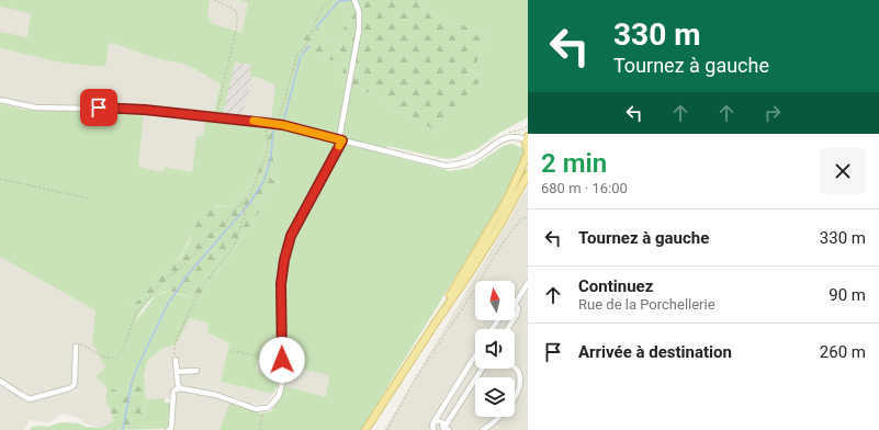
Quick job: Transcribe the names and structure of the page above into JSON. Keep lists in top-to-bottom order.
{
  "north": "top",
  "page": {
    "turn": ["330 m", "Tournez à gauche"],
    "heading": ["2 min", "680 m · 16:00"],
    "list": [
      {
        "name": "Tournez à gauche",
        "value": "330 m"
      },
      {
        "name": "Continuez",
        "note": "Rue de la Porchellerie",
        "value": "90 m"
      },
      {
        "name": "Arrivée à destination",
        "value": "260 m"
      }
    ]
  }
}
